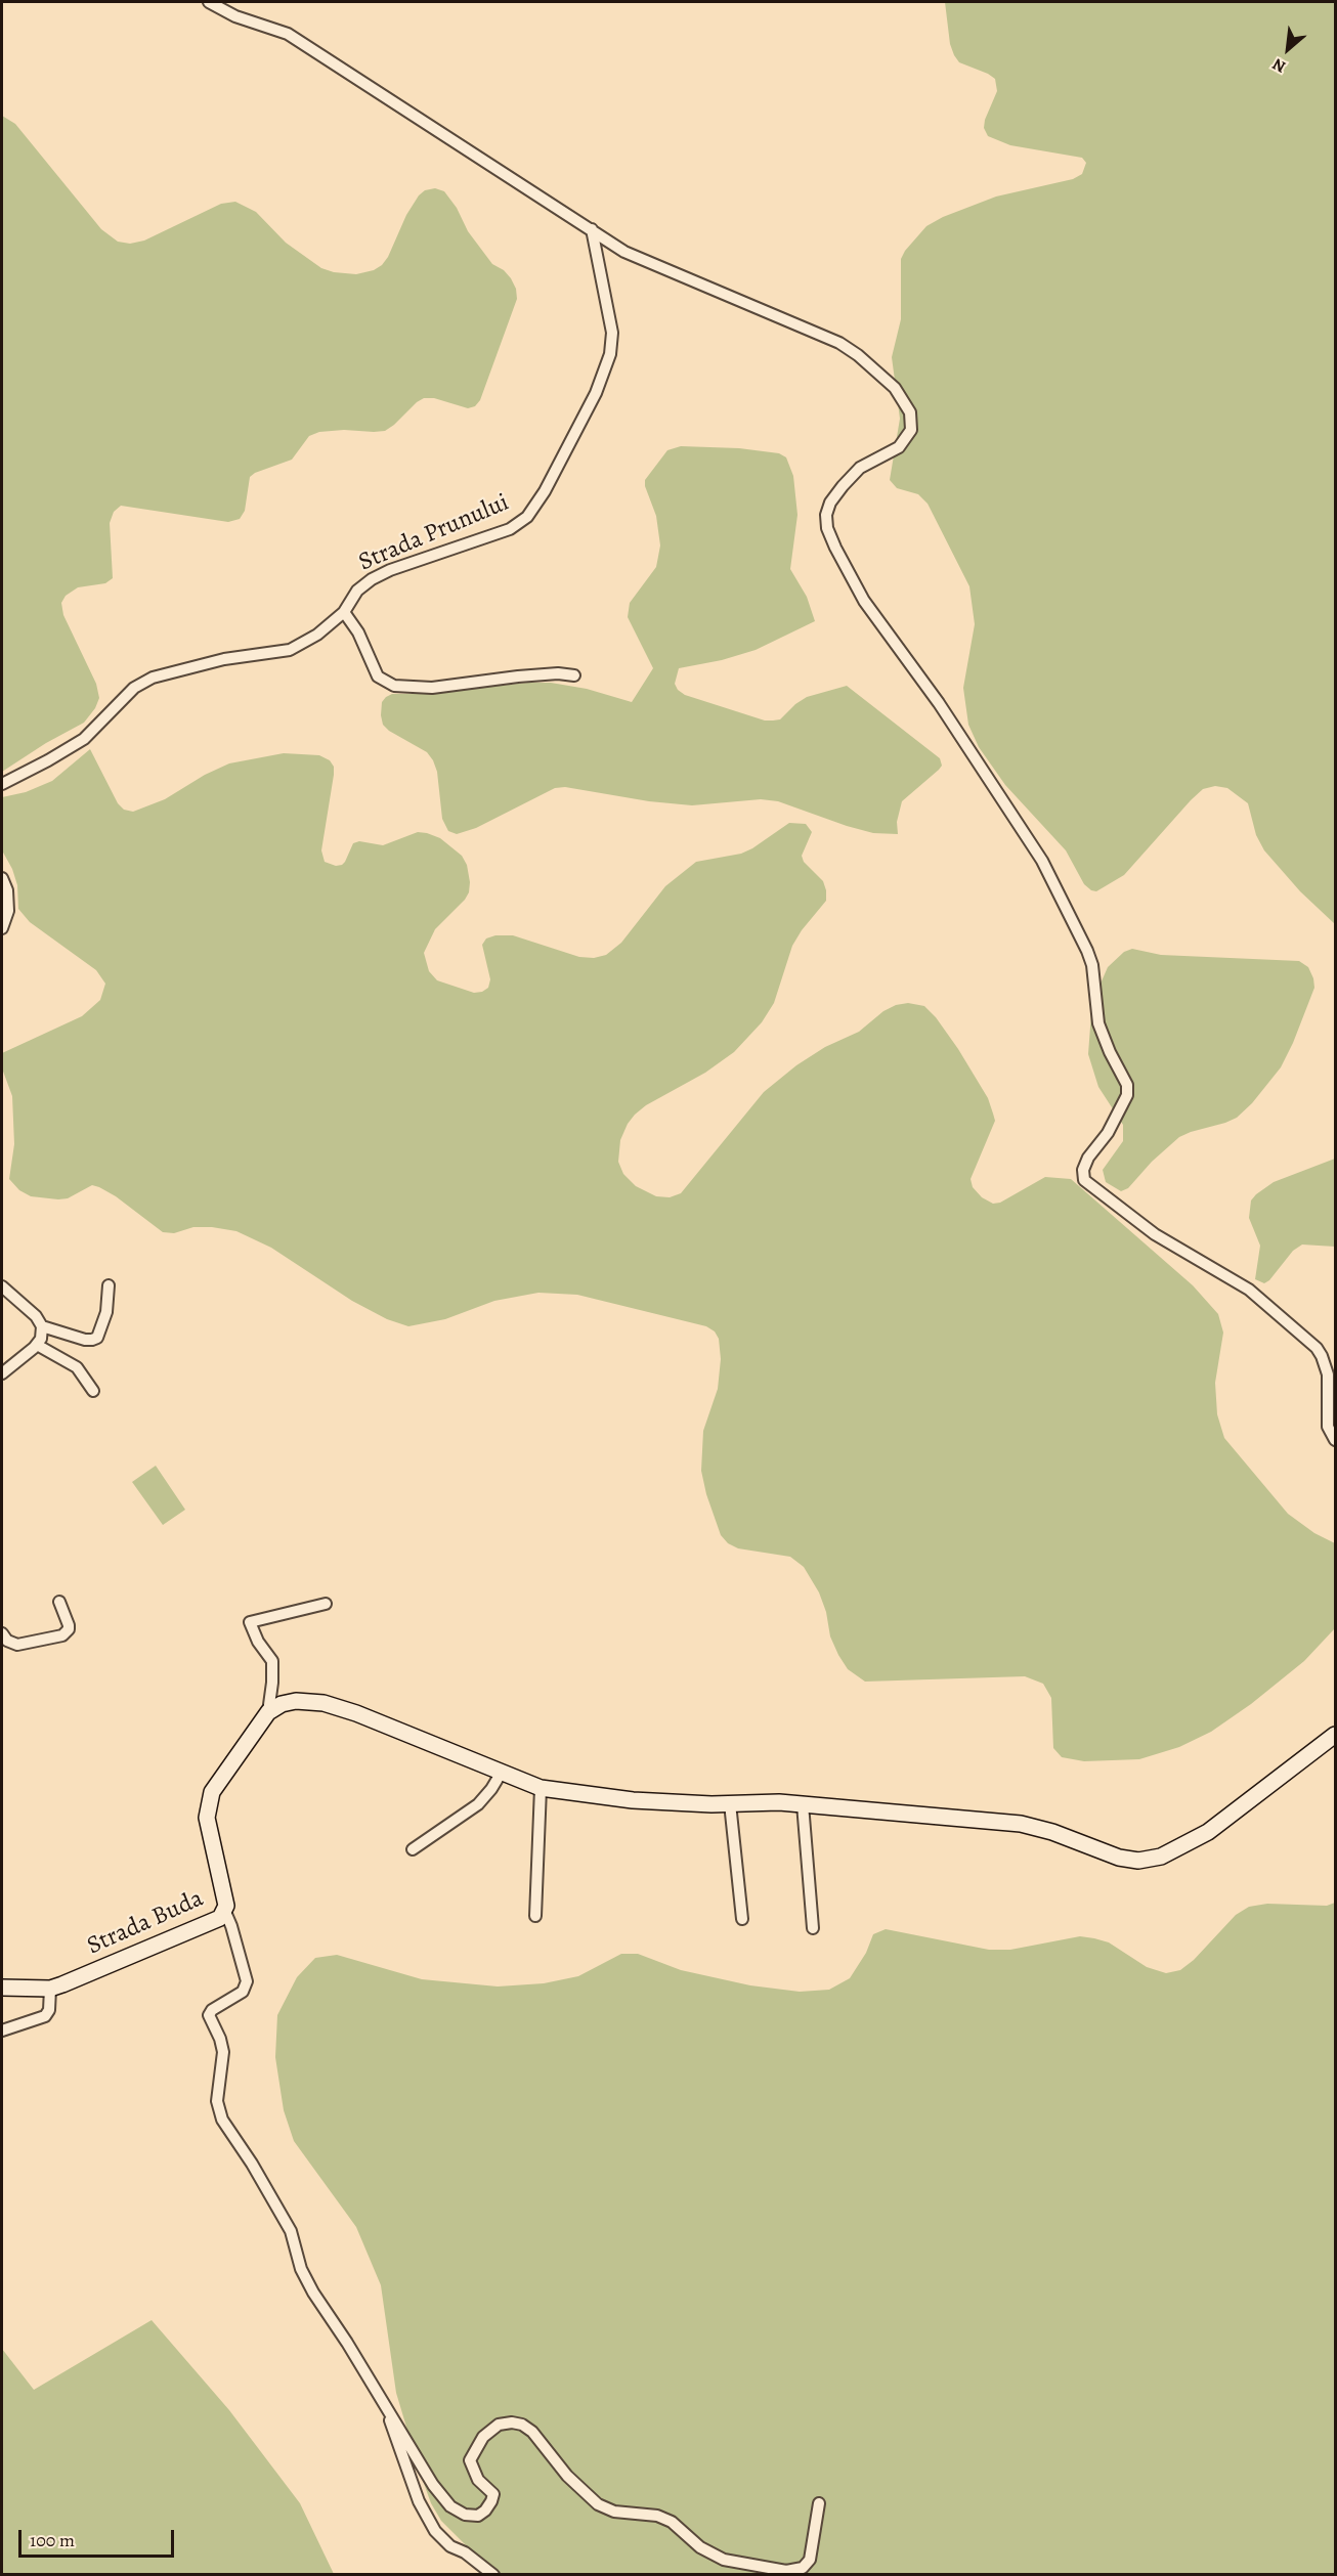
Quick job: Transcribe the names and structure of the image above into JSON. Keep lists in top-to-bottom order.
{
  "streets": {
    "street": ["Strada Prunului", "Strada Buda"]
  },
  "scale_bar": "100 m",
  "north": "bottom left"
}
